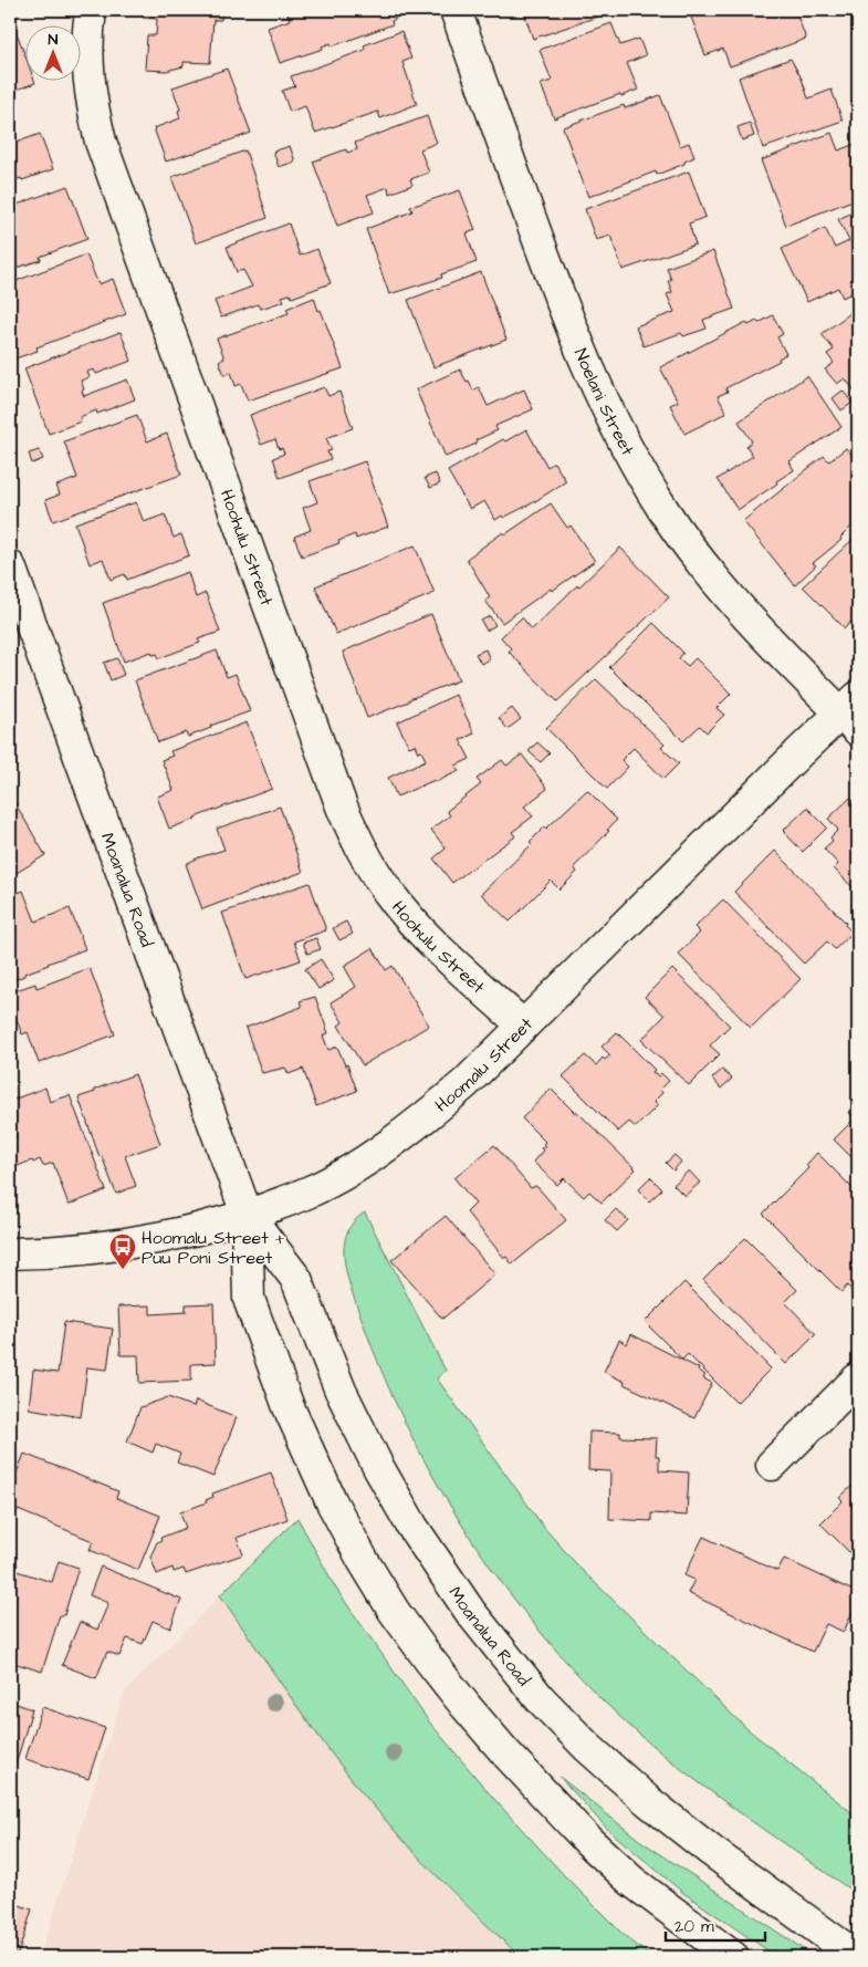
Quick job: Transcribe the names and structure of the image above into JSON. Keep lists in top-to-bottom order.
{
  "streets": {
    "street": [
      "Noelani Street",
      "Hoohulu Street",
      "Moanalua Road",
      "Hoomalu Street"
    ]
  },
  "crossings": [
    ["Noelani Street", "Hoomalu Street"],
    ["Hoohulu Street", "Hoomalu Street"],
    ["Moanalua Road", "Hoomalu Street"]
  ],
  "places": {
    "bus stop": ["Hoomalu Street + Puu Poni Street"]
  },
  "scale_bar": "20 m",
  "north": "top"
}
